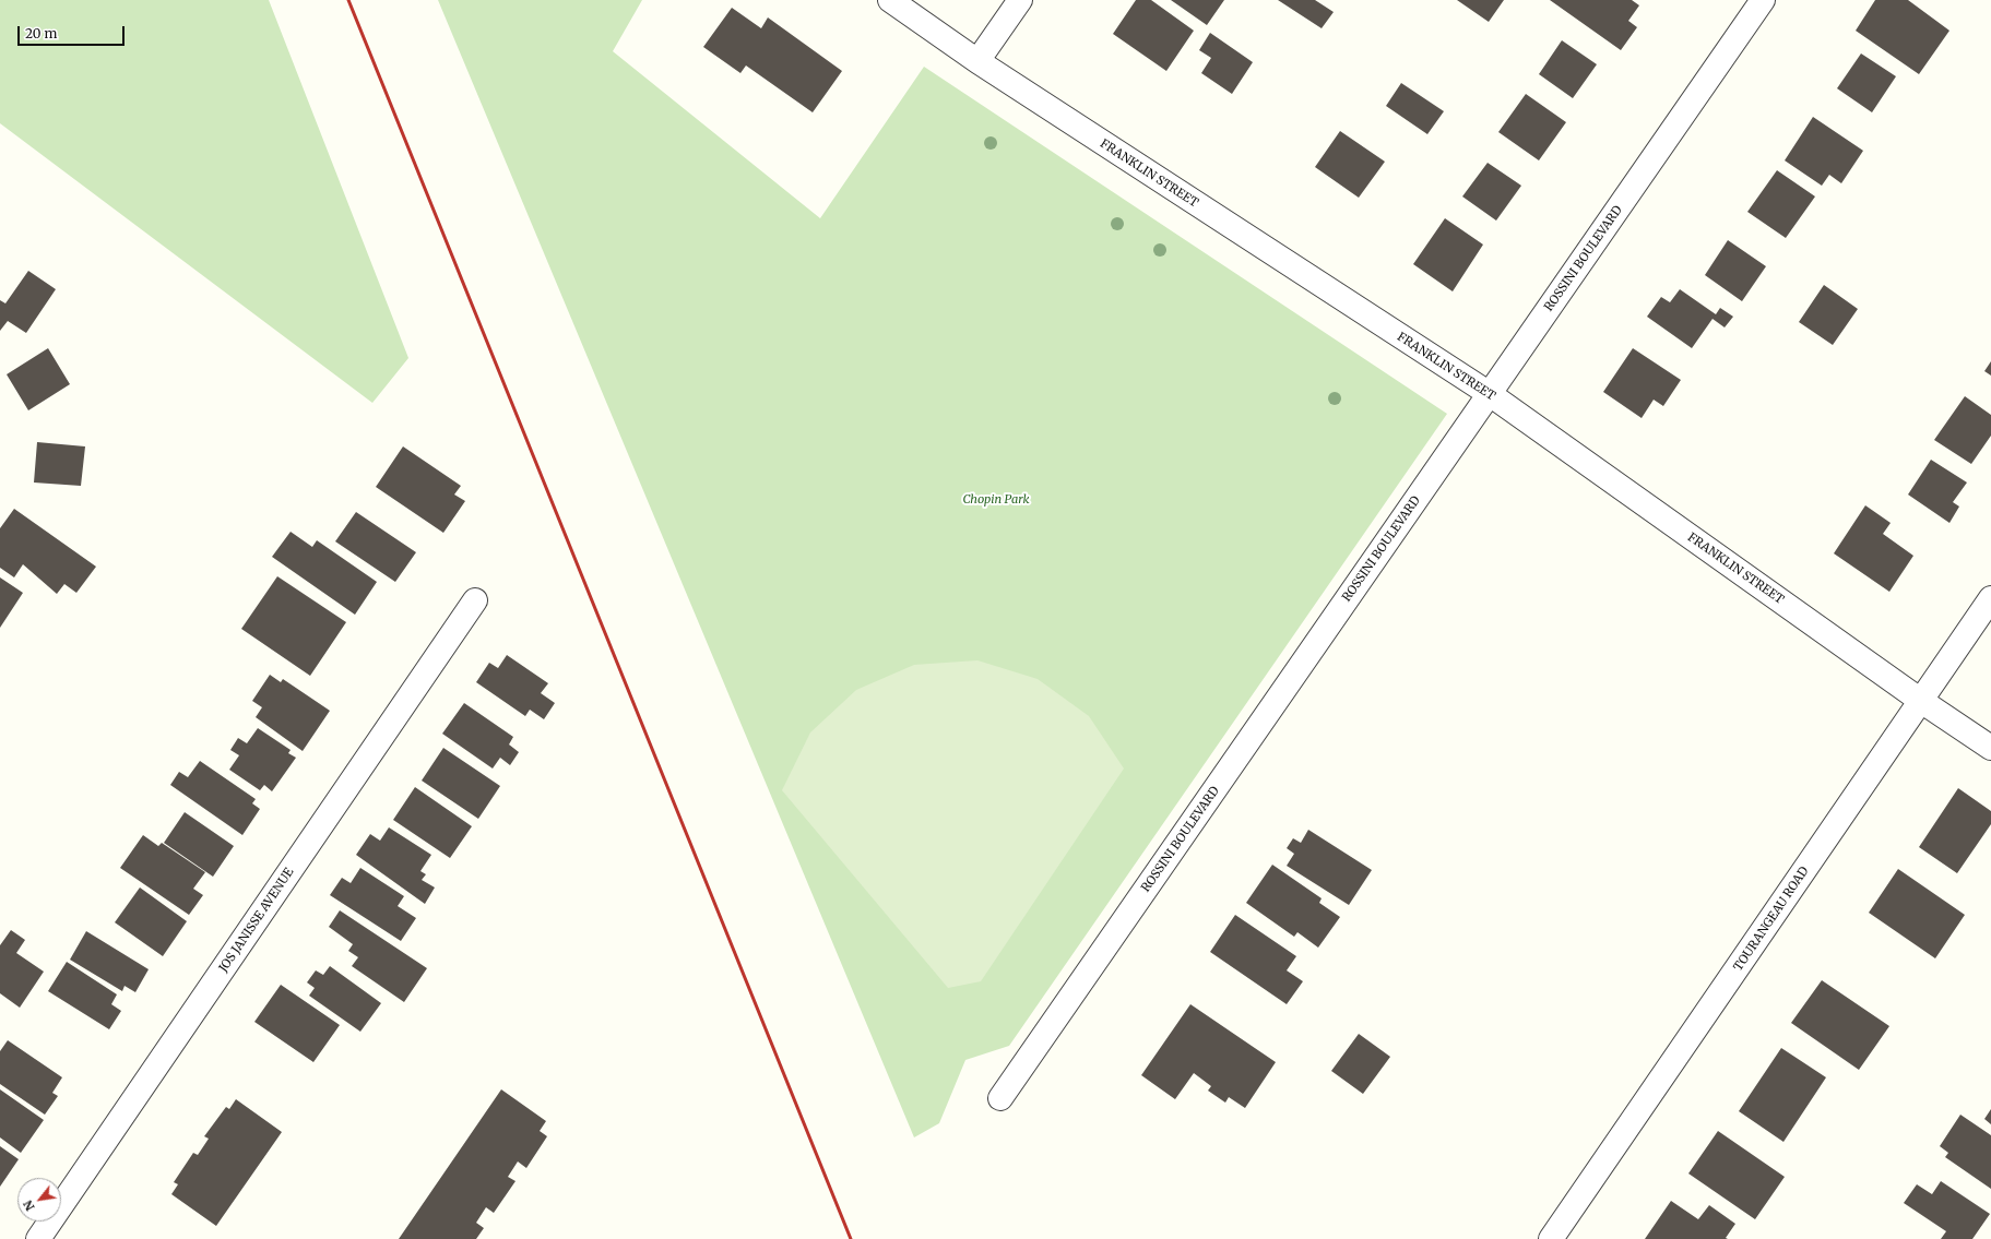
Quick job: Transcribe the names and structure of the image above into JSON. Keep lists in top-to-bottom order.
{
  "streets": {
    "street": [
      "FRANKLIN STREET",
      "ROSSINI BOULEVARD",
      "TOURANGEAU ROAD",
      "JOS JANISSE AVENUE"
    ]
  },
  "crossings": [
    ["FRANKLIN STREET", "ROSSINI BOULEVARD"],
    ["FRANKLIN STREET", "TOURANGEAU ROAD"]
  ],
  "parks": ["Chopin Park"],
  "scale_bar": "20 m",
  "north": "bottom left"
}
